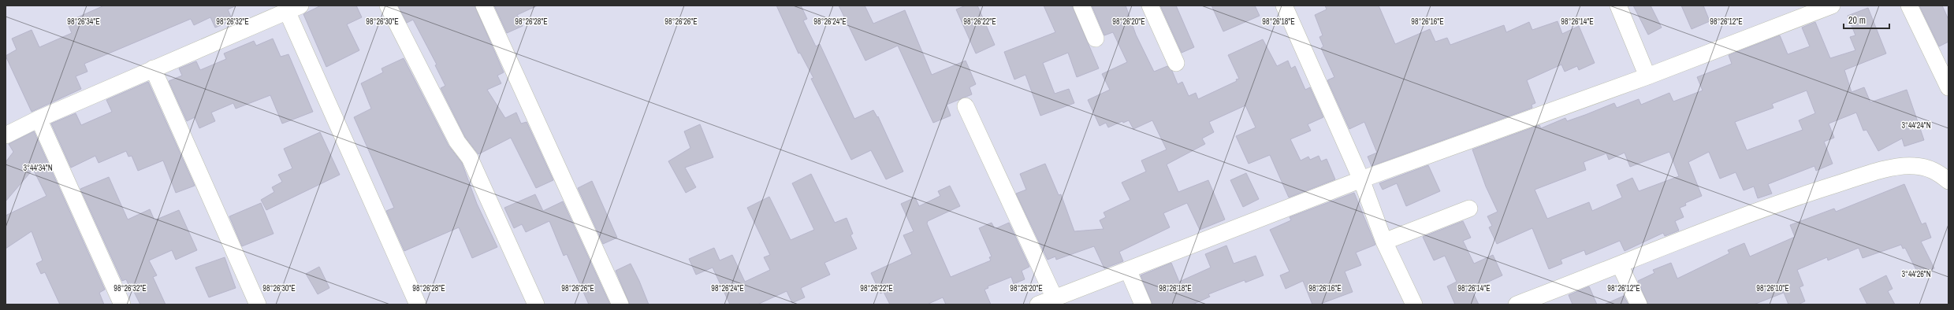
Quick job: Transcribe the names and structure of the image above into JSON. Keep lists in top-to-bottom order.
{
  "scale_bar": "20 m",
  "coordinates": [
    "98°26'32\"E",
    "98°26'30\"E",
    "98°26'28\"E",
    "98°26'26\"E",
    "98°26'24\"E",
    "98°26'22\"E",
    "98°26'18\"E",
    "98°26'16\"E",
    "98°26'14\"E",
    "98°26'12\"E",
    "98°26'34\"E",
    "98°26'20\"E",
    "3°44'24\"N",
    "3°44'34\"N",
    "3°44'26\"N",
    "98°26'10\"E"
  ]
}
